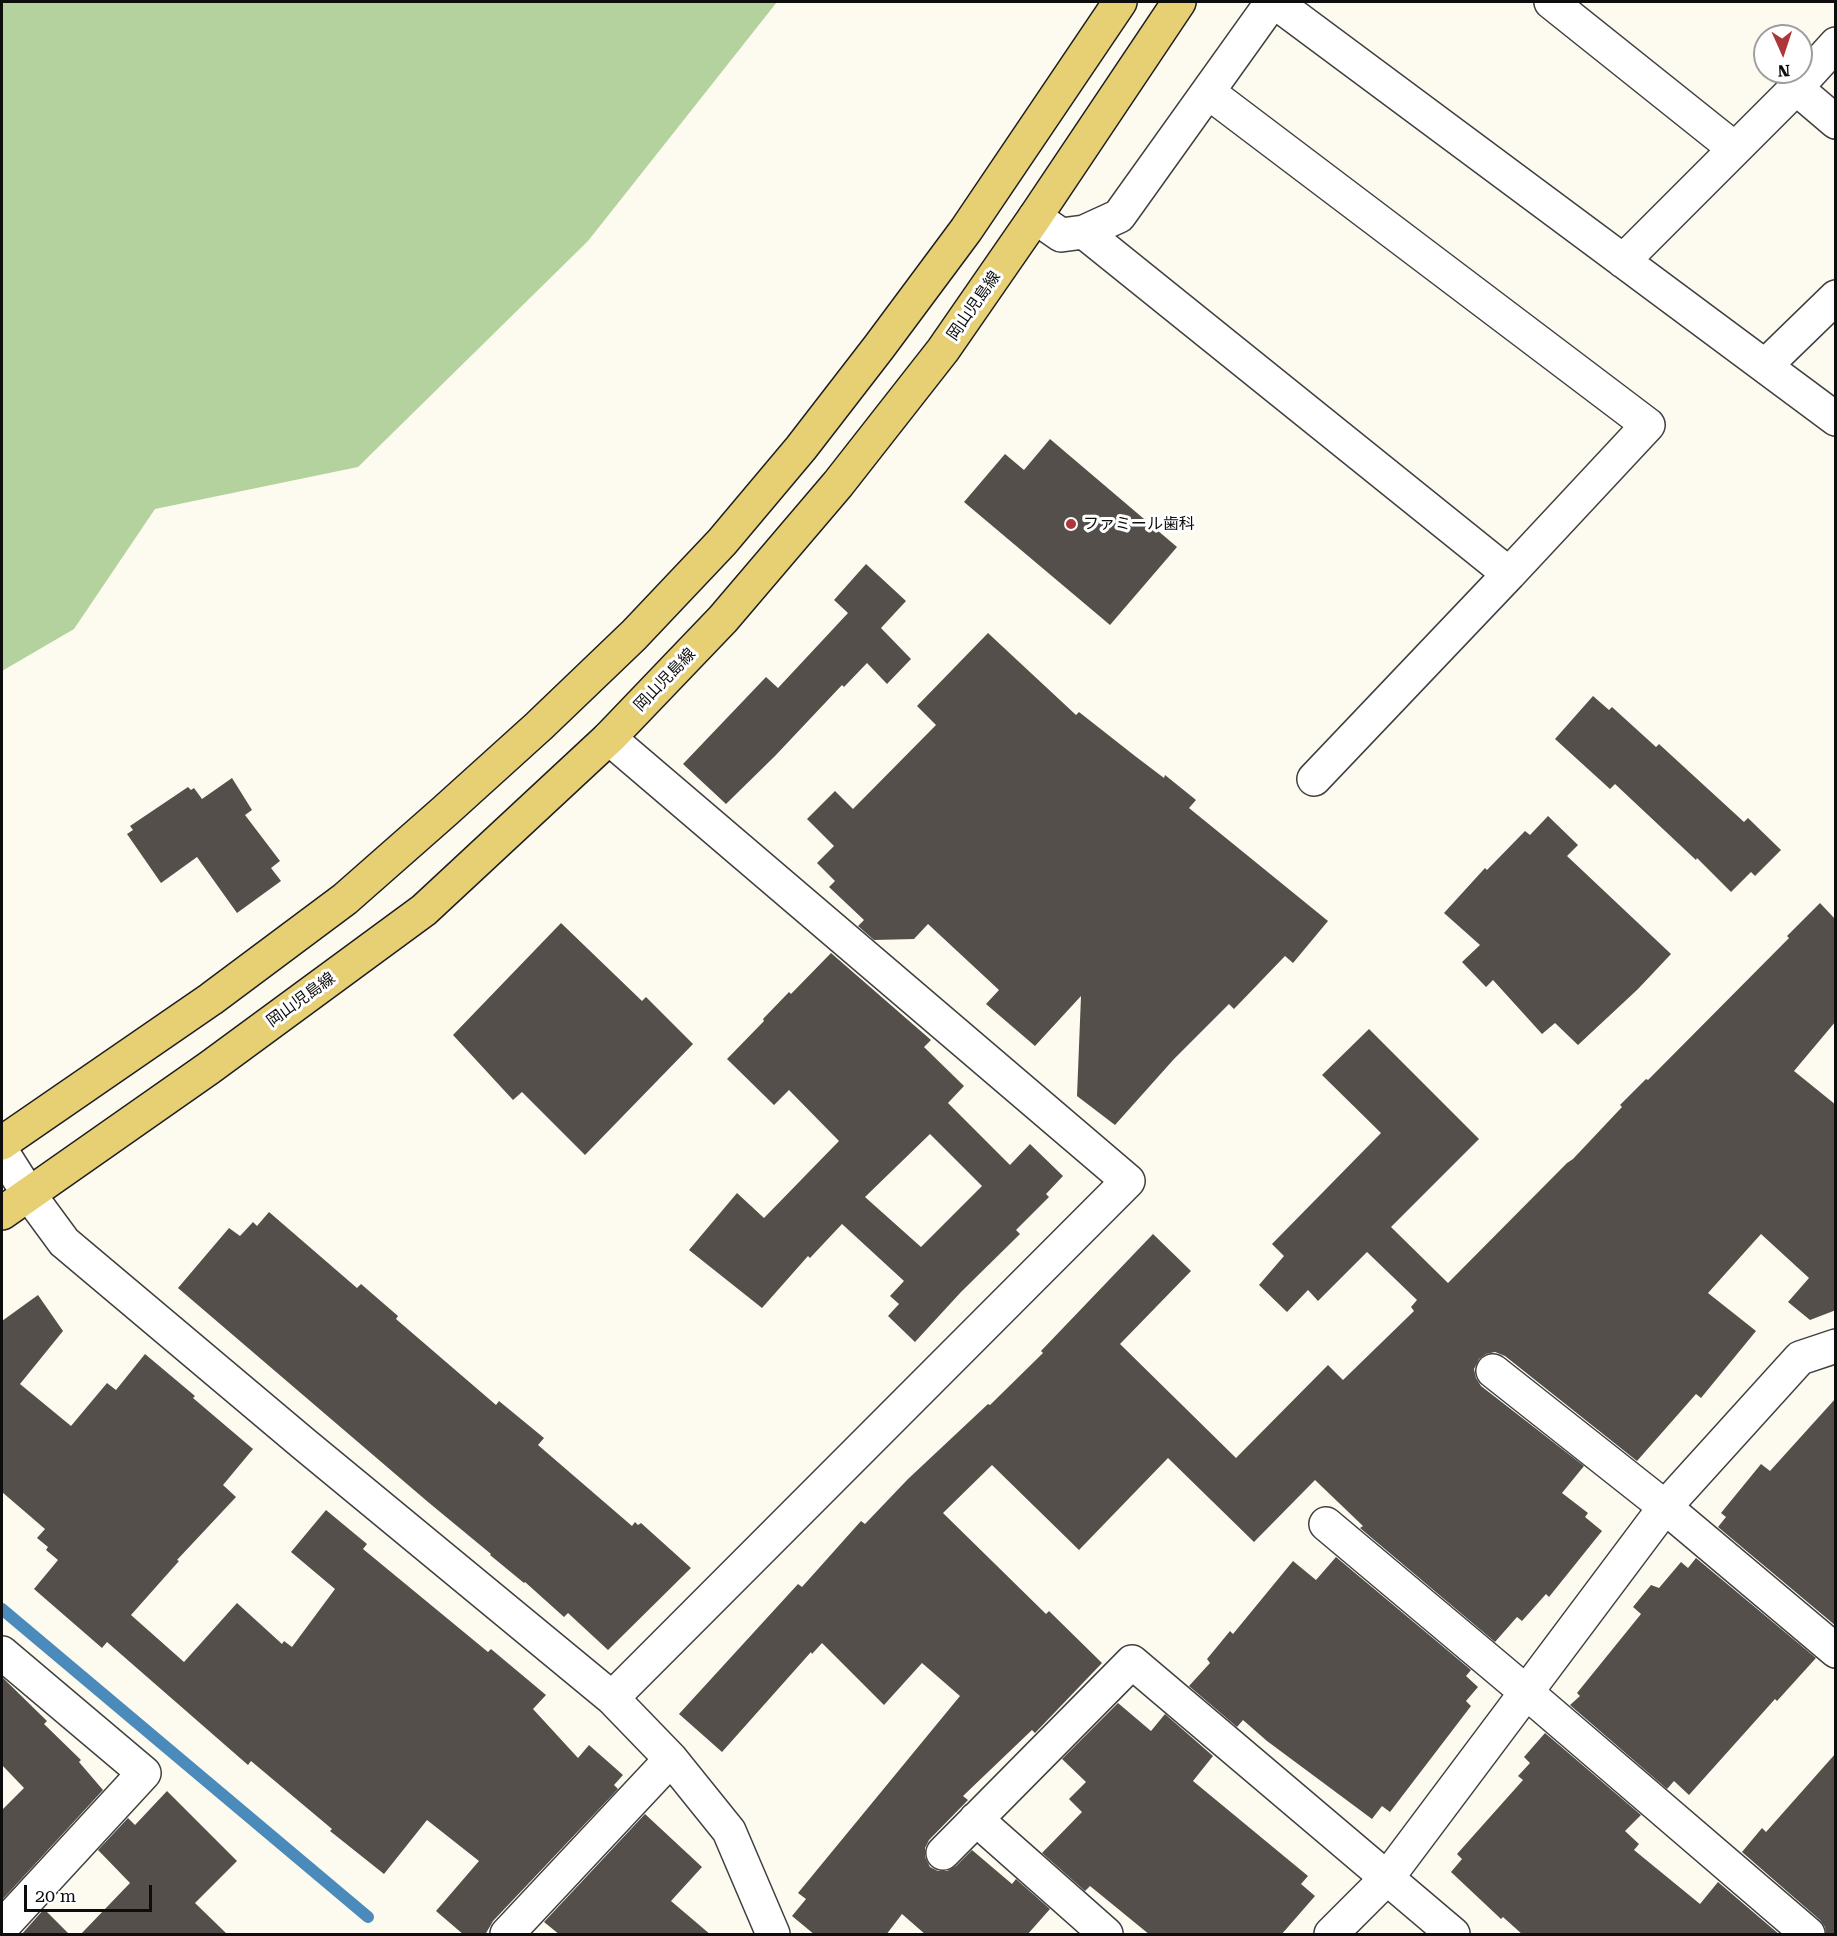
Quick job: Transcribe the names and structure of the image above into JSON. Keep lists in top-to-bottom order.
{
  "streets": {
    "main road": ["岡山児島線"]
  },
  "places": ["ファミール歯科"],
  "scale_bar": "20 m",
  "north": "bottom"
}
